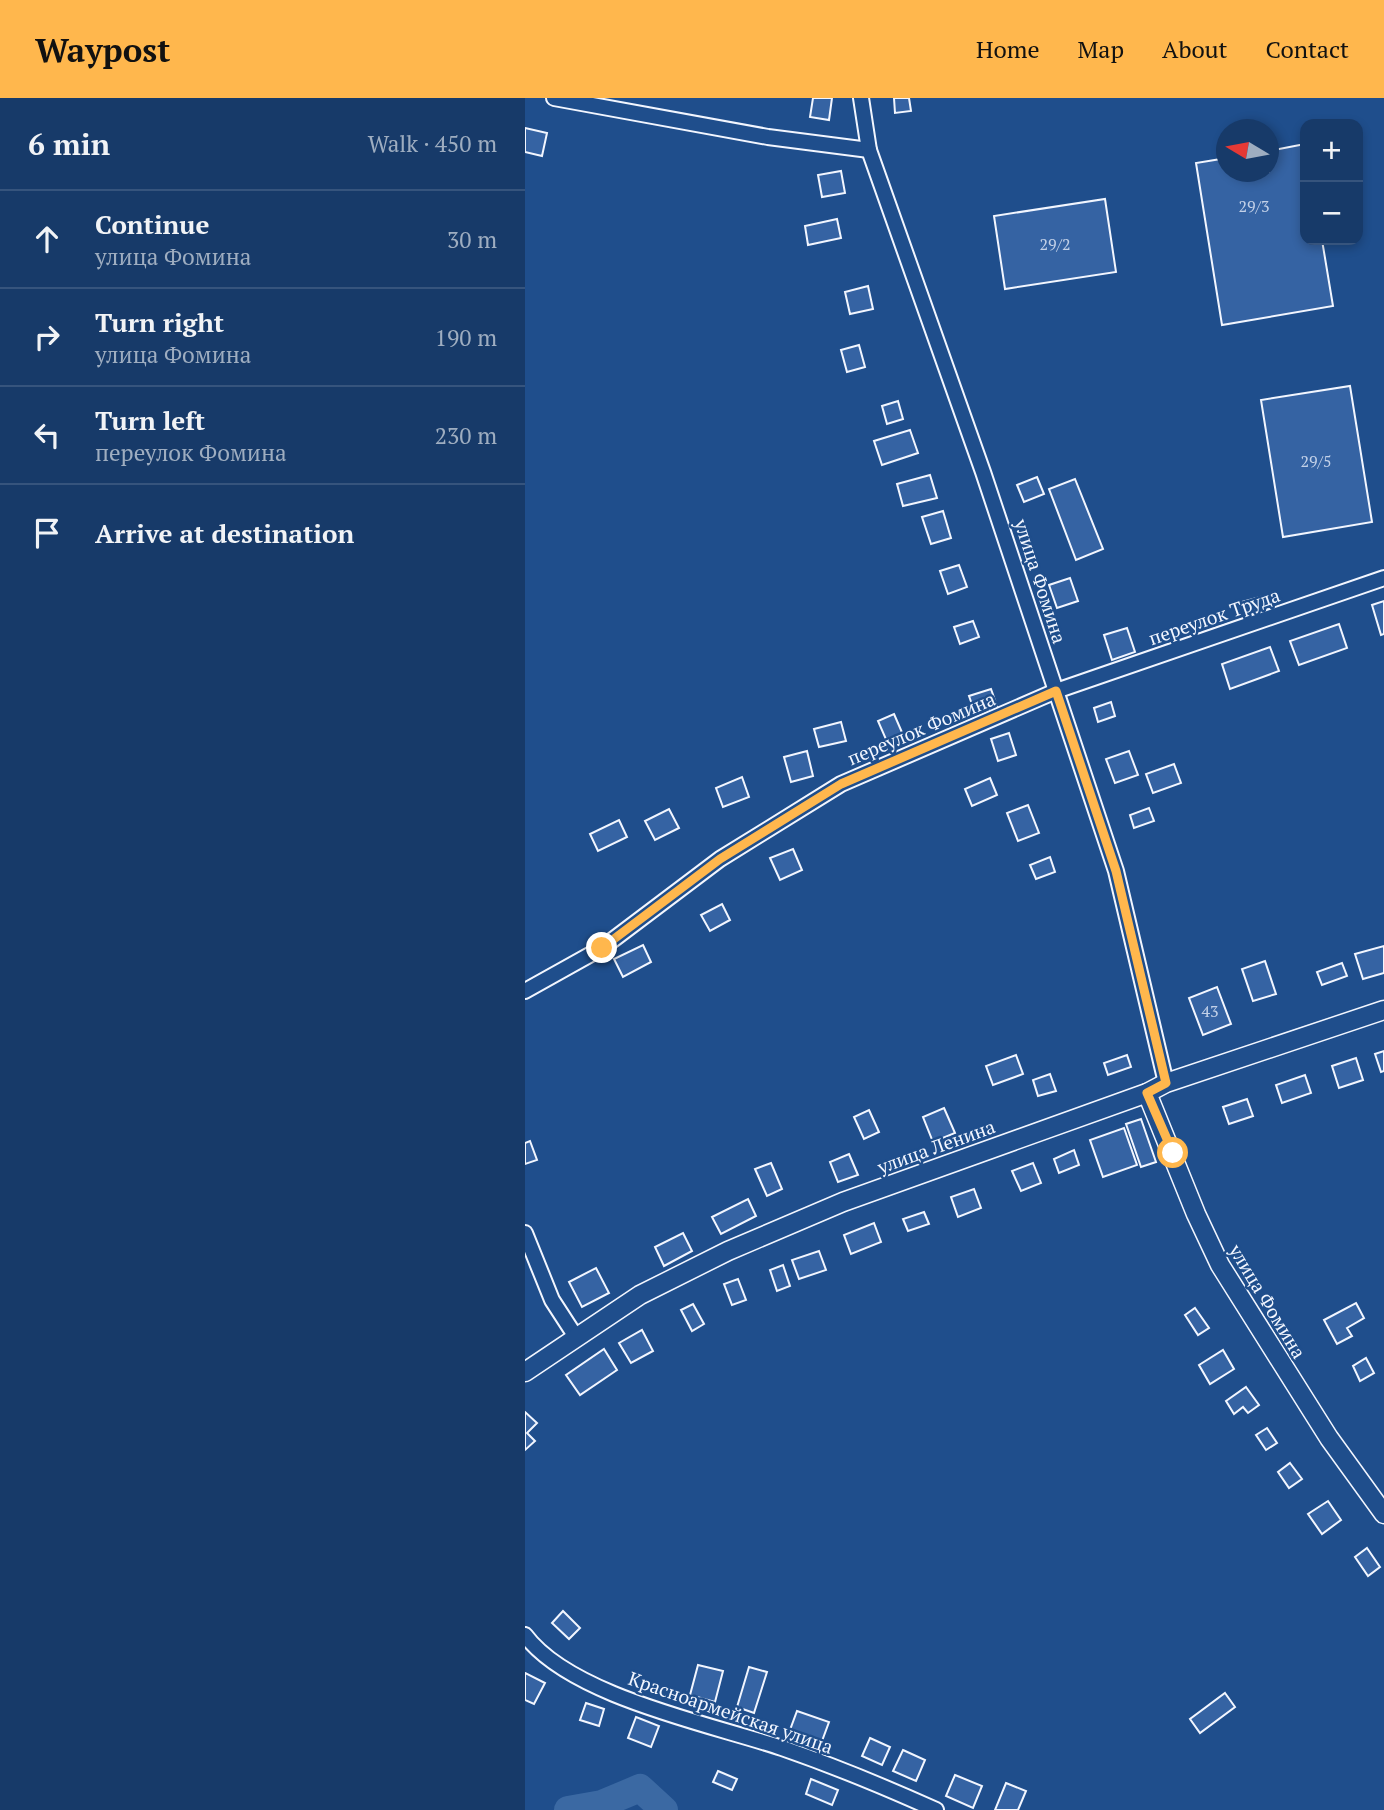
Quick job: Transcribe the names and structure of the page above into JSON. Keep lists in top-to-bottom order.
{
  "streets": {
    "street": [
      "улица Фомина",
      "переулок Труда",
      "переулок Фомина",
      "улица Ленина",
      "Красноармейская улица"
    ]
  },
  "crossings": [
    ["улица Фомина", "переулок Труда"],
    ["улица Фомина", "переулок Фомина"],
    ["улица Фомина", "улица Ленина"],
    ["переулок Труда", "переулок Фомина"]
  ],
  "house_numbers": [
    "29/3",
    "29/2",
    "29/5",
    "43"
  ],
  "north": "left",
  "page": {
    "header": "Waypost",
    "nav": [
      "Home",
      "Map",
      "About",
      "Contact"
    ],
    "heading": ["6 min", "Walk · 450 m"],
    "map_buttons": ["+", "−"],
    "list": [
      ["Continue", "улица Фомина", "30 m"],
      ["Turn right", "улица Фомина", "190 m"],
      ["Turn left", "переулок Фомина", "230 m"],
      "Arrive at destination"
    ]
  }
}
